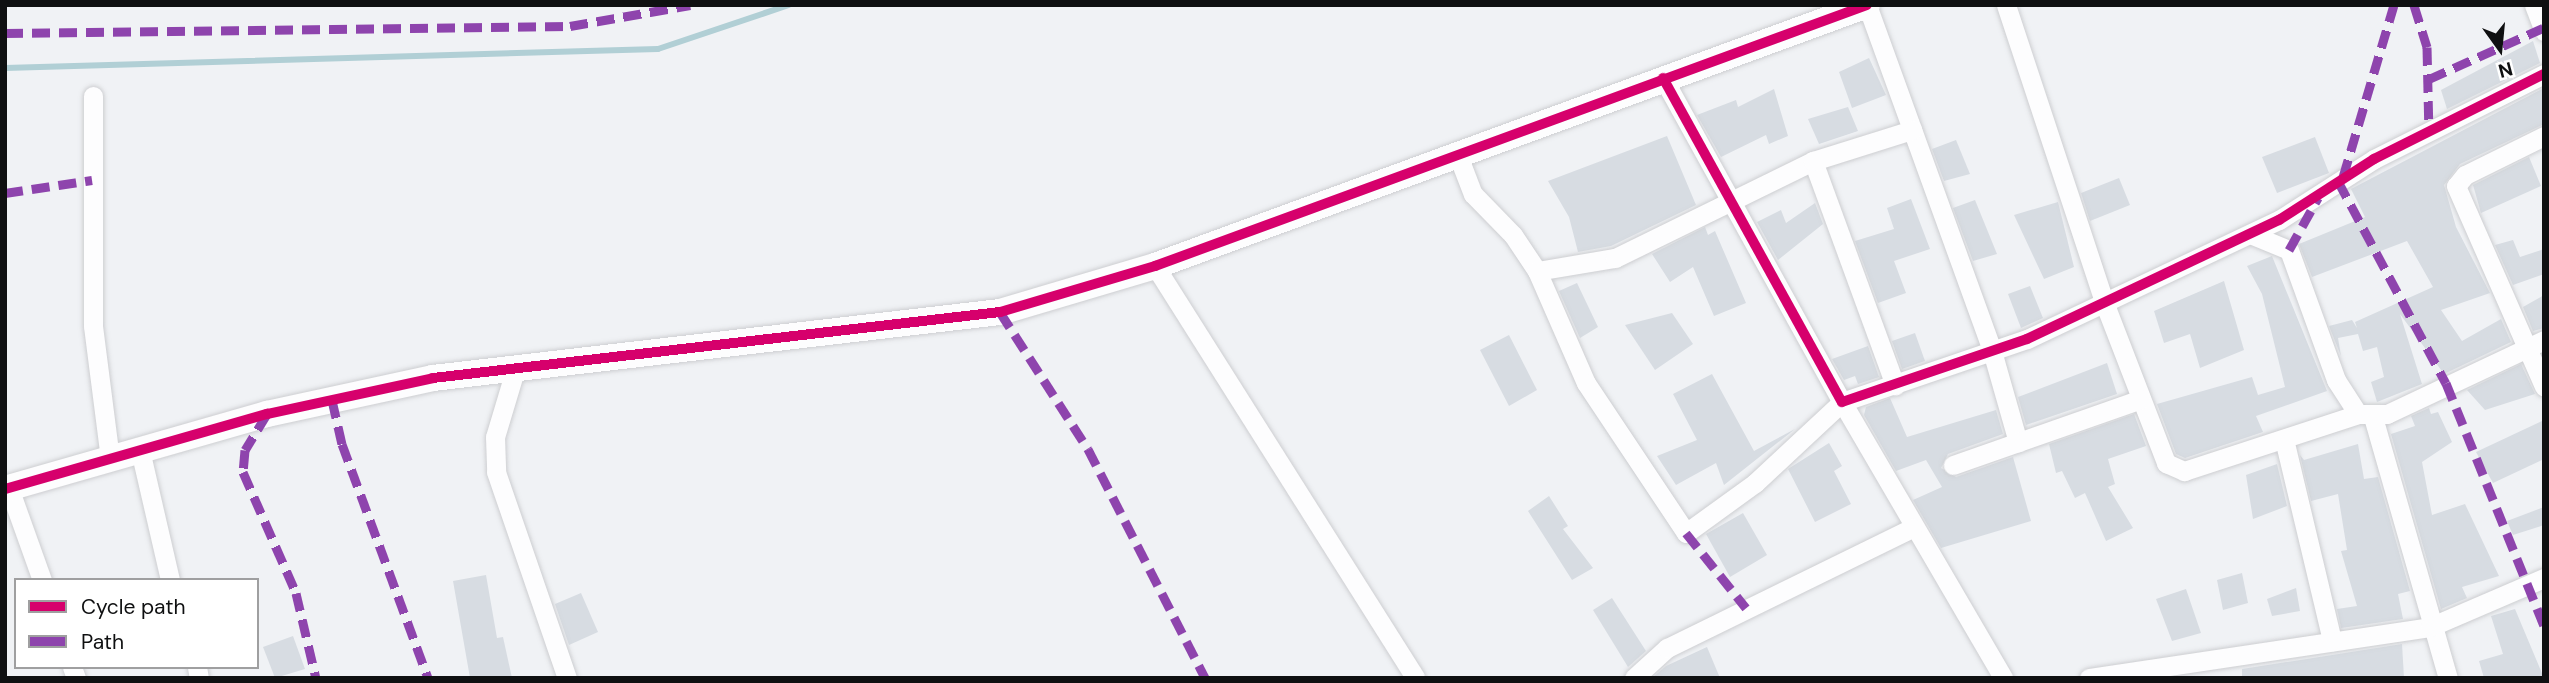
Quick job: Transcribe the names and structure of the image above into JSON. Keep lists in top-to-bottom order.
{
  "legend": ["Cycle path", "Path"],
  "north": "bottom"
}
